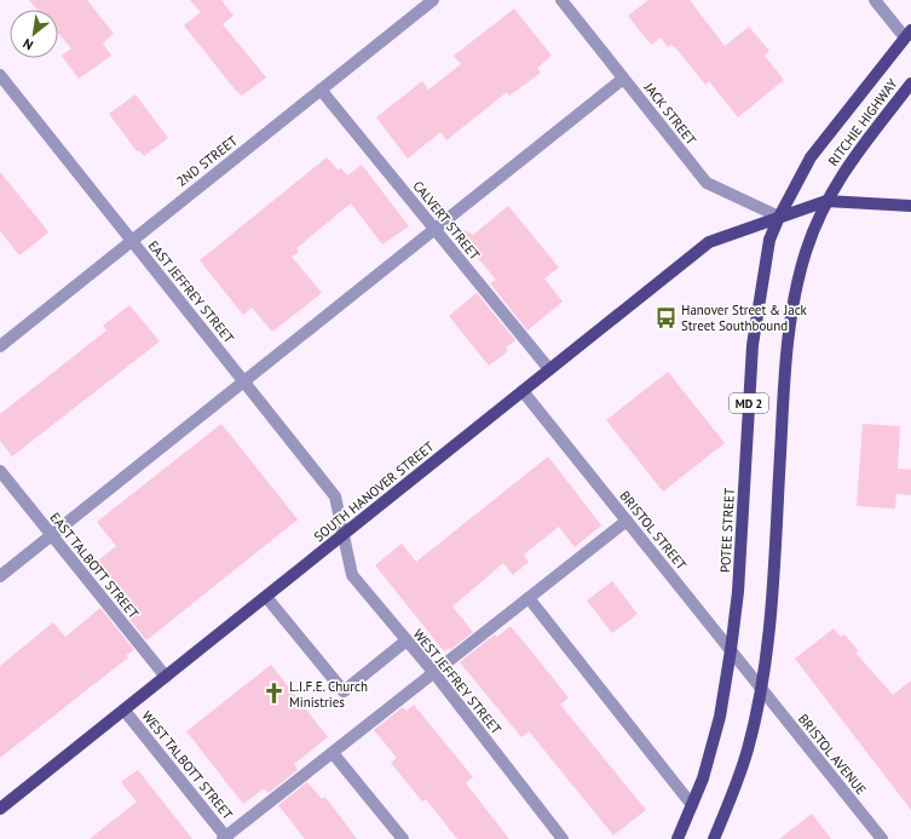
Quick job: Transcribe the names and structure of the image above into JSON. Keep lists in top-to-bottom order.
{
  "streets": {
    "main road": [
      "RITCHIE HIGHWAY",
      "MD 2",
      "SOUTH HANOVER STREET",
      "POTEE STREET"
    ],
    "street": [
      "JACK STREET",
      "2ND STREET",
      "CALVERT STREET",
      "EAST JEFFREY STREET",
      "BRISTOL STREET",
      "EAST TALBOTT STREET",
      "WEST JEFFREY STREET",
      "BRISTOL AVENUE",
      "WEST TALBOTT STREET"
    ]
  },
  "crossings": [
    ["JACK STREET", "RITCHIE HIGHWAY"],
    ["JACK STREET", "SOUTH HANOVER STREET"],
    ["JACK STREET", "POTEE STREET"],
    ["RITCHIE HIGHWAY", "MD 2"],
    ["RITCHIE HIGHWAY", "SOUTH HANOVER STREET"],
    ["RITCHIE HIGHWAY", "BRISTOL STREET"],
    ["RITCHIE HIGHWAY", "POTEE STREET"],
    ["RITCHIE HIGHWAY", "BRISTOL AVENUE"],
    ["2ND STREET", "CALVERT STREET"],
    ["2ND STREET", "EAST JEFFREY STREET"],
    ["CALVERT STREET", "SOUTH HANOVER STREET"],
    ["EAST JEFFREY STREET", "SOUTH HANOVER STREET"],
    ["EAST JEFFREY STREET", "WEST JEFFREY STREET"],
    ["MD 2", "BRISTOL STREET"],
    ["MD 2", "BRISTOL AVENUE"],
    ["SOUTH HANOVER STREET", "BRISTOL STREET"],
    ["SOUTH HANOVER STREET", "POTEE STREET"],
    ["SOUTH HANOVER STREET", "EAST TALBOTT STREET"],
    ["SOUTH HANOVER STREET", "WEST JEFFREY STREET"],
    ["SOUTH HANOVER STREET", "WEST TALBOTT STREET"],
    ["BRISTOL STREET", "POTEE STREET"],
    ["BRISTOL STREET", "BRISTOL AVENUE"]
  ],
  "places": {
    "bus stop": ["Hanover Street & Jack Street Southbound"],
    "church": ["L.I.F.E. Church Ministries"]
  },
  "north": "bottom left"
}
